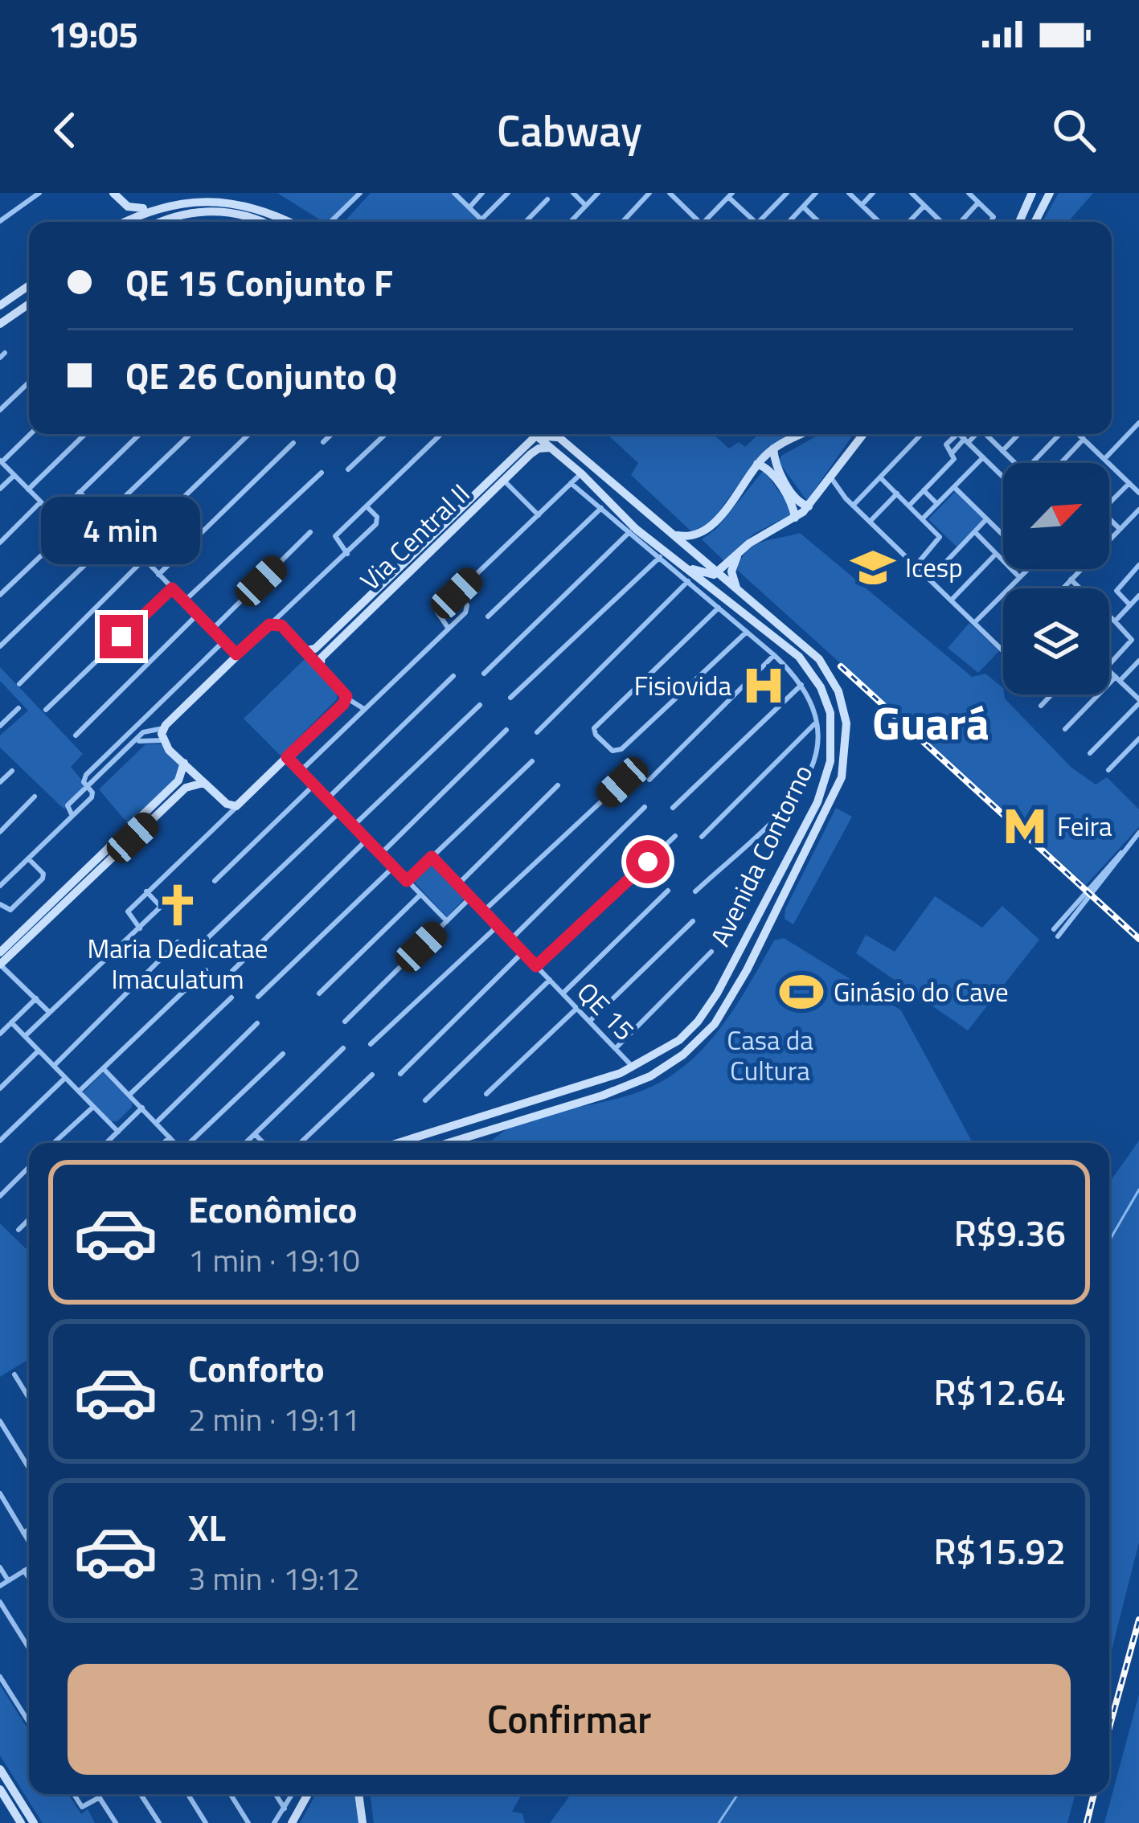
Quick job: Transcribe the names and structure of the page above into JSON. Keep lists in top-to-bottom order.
{
  "streets": {
    "main road": ["Via Central II", "Avenida Contorno"],
    "street": ["QE 15"]
  },
  "crossings": [
    ["Via Central II", "Avenida Contorno"],
    ["Avenida Contorno", "QE 15"]
  ],
  "districts": ["Guará"],
  "parks": ["Casa da Cultura"],
  "places": {
    "school or university": ["Icesp"],
    "hospital": ["Fisiovida"],
    "metro station": ["Feira"],
    "church": ["Maria Dedicatae Imaculatum"],
    "sports": ["Ginásio do Cave"]
  },
  "north": "top right",
  "page": {
    "status": "19:05",
    "header": "Cabway",
    "banner": ["QE 15 Conjunto F", "QE 26 Conjunto Q"],
    "bubble": "4 min",
    "list": [
      {
        "name": "Econômico",
        "note": "1 min · 19:10",
        "value": "R$9.36"
      },
      {
        "name": "Conforto",
        "note": "2 min · 19:11",
        "value": "R$12.64"
      },
      {
        "name": "XL",
        "note": "3 min · 19:12",
        "value": "R$15.92"
      }
    ],
    "buttons": "Confirmar"
  }
}
